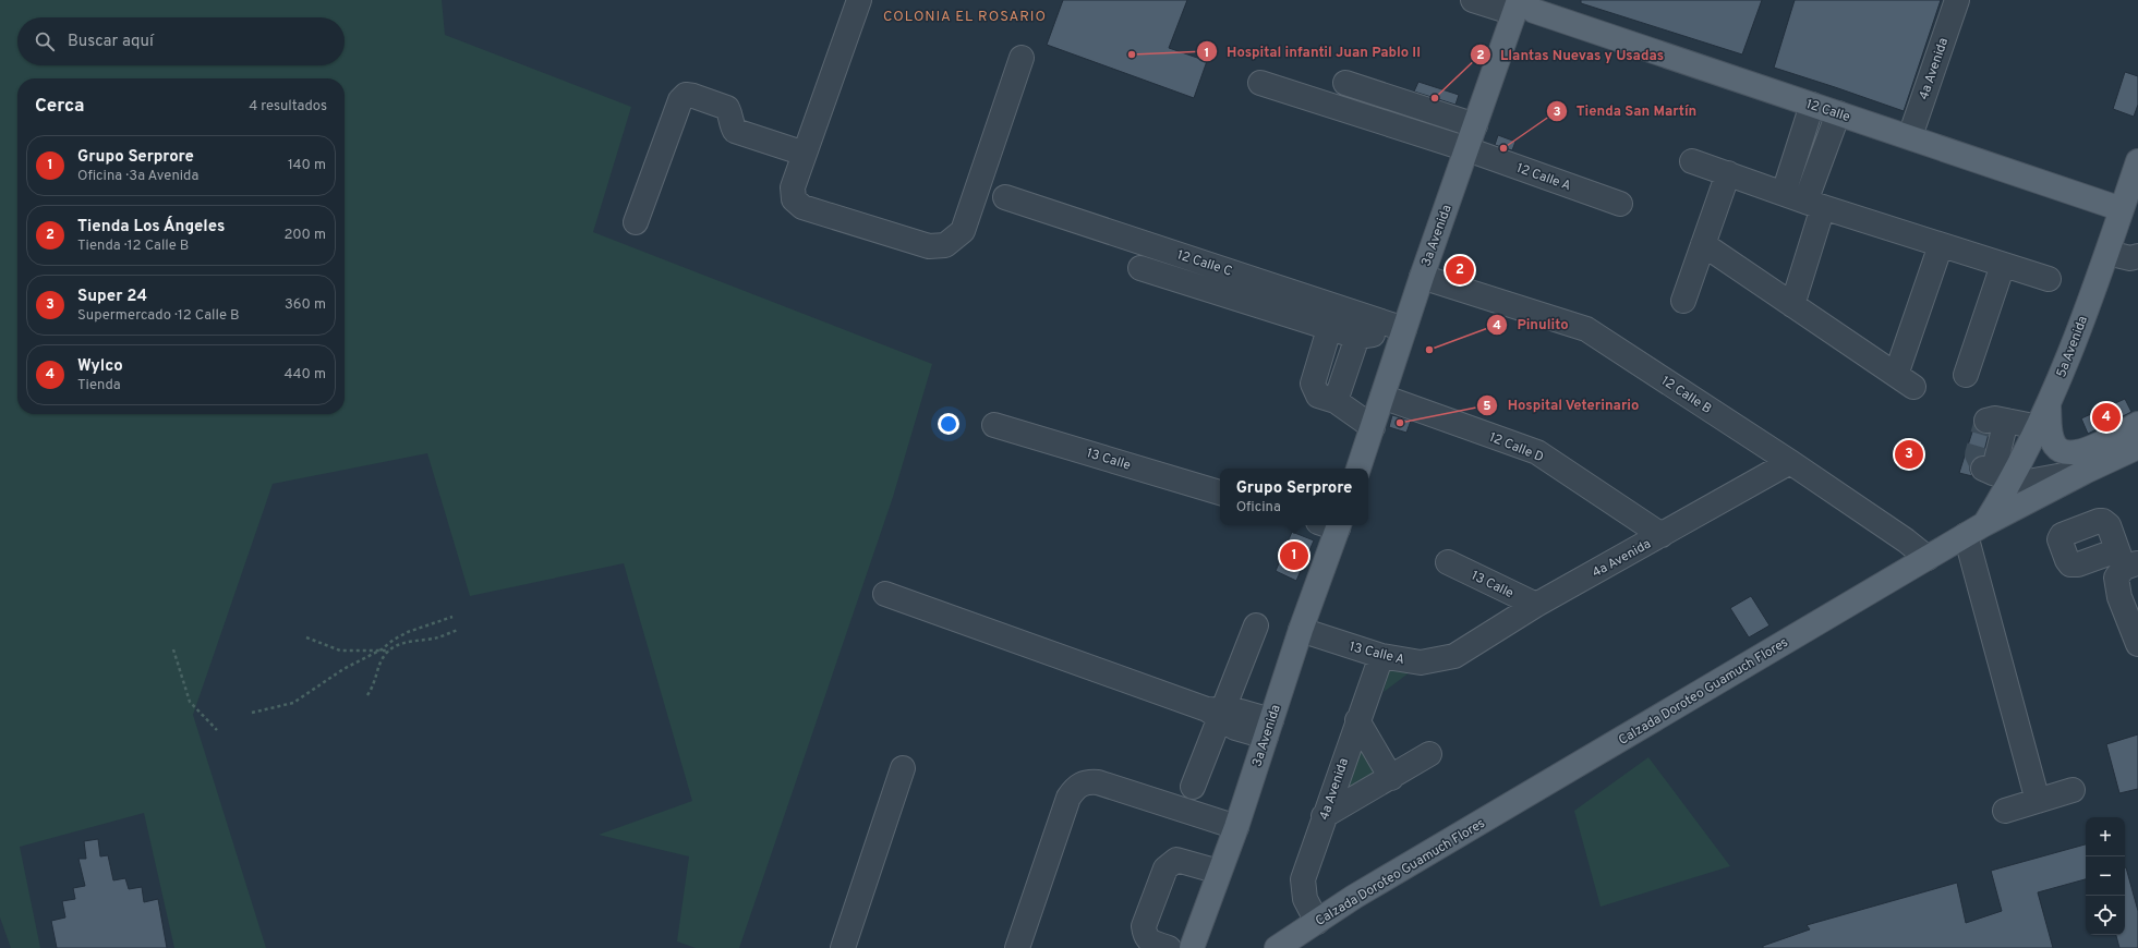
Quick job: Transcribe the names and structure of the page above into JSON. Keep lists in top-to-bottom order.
{
  "streets": {
    "main road": [
      "12 Calle",
      "3a Avenida",
      "5a Avenida",
      "Calzada Doroteo Guamuch Flores"
    ],
    "street": [
      "4a Avenida",
      "12 Calle A",
      "12 Calle C",
      "12 Calle B",
      "12 Calle D",
      "13 Calle",
      "13 Calle A"
    ]
  },
  "crossings": [
    ["4a Avenida", "12 Calle"],
    ["4a Avenida", "12 Calle B"],
    ["4a Avenida", "12 Calle D"],
    ["4a Avenida", "13 Calle"],
    ["4a Avenida", "13 Calle A"],
    ["4a Avenida", "Calzada Doroteo Guamuch Flores"],
    ["12 Calle", "3a Avenida"],
    ["12 Calle", "5a Avenida"],
    ["12 Calle A", "3a Avenida"],
    ["3a Avenida", "12 Calle C"],
    ["3a Avenida", "12 Calle B"],
    ["3a Avenida", "12 Calle D"],
    ["3a Avenida", "13 Calle A"],
    ["5a Avenida", "Calzada Doroteo Guamuch Flores"],
    ["12 Calle B", "Calzada Doroteo Guamuch Flores"]
  ],
  "districts": ["COLONIA EL ROSARIO"],
  "places": [
    "Hospital infantil Juan Pablo II",
    "Llantas Nuevas y Usadas",
    "Tienda San Martín",
    "Pinulito",
    "Hospital Veterinario"
  ],
  "page": {
    "search": "Buscar aquí",
    "heading": ["Cerca", "4 resultados"],
    "list": [
      {
        "mark": "1",
        "name": "Grupo Serprore",
        "note": "Oficina · 3a Avenida",
        "value": "140 m"
      },
      {
        "mark": "2",
        "name": "Tienda Los Ángeles",
        "note": "Tienda · 12 Calle B",
        "value": "200 m"
      },
      {
        "mark": "3",
        "name": "Super 24",
        "note": "Supermercado · 12 Calle B",
        "value": "360 m"
      },
      {
        "mark": "4",
        "name": "Wylco",
        "note": "Tienda",
        "value": "440 m"
      }
    ],
    "pins": [
      "2",
      "4",
      "3",
      "1"
    ],
    "popup": ["Grupo Serprore", "Oficina"],
    "map_buttons": ["+", "−"]
  }
}
